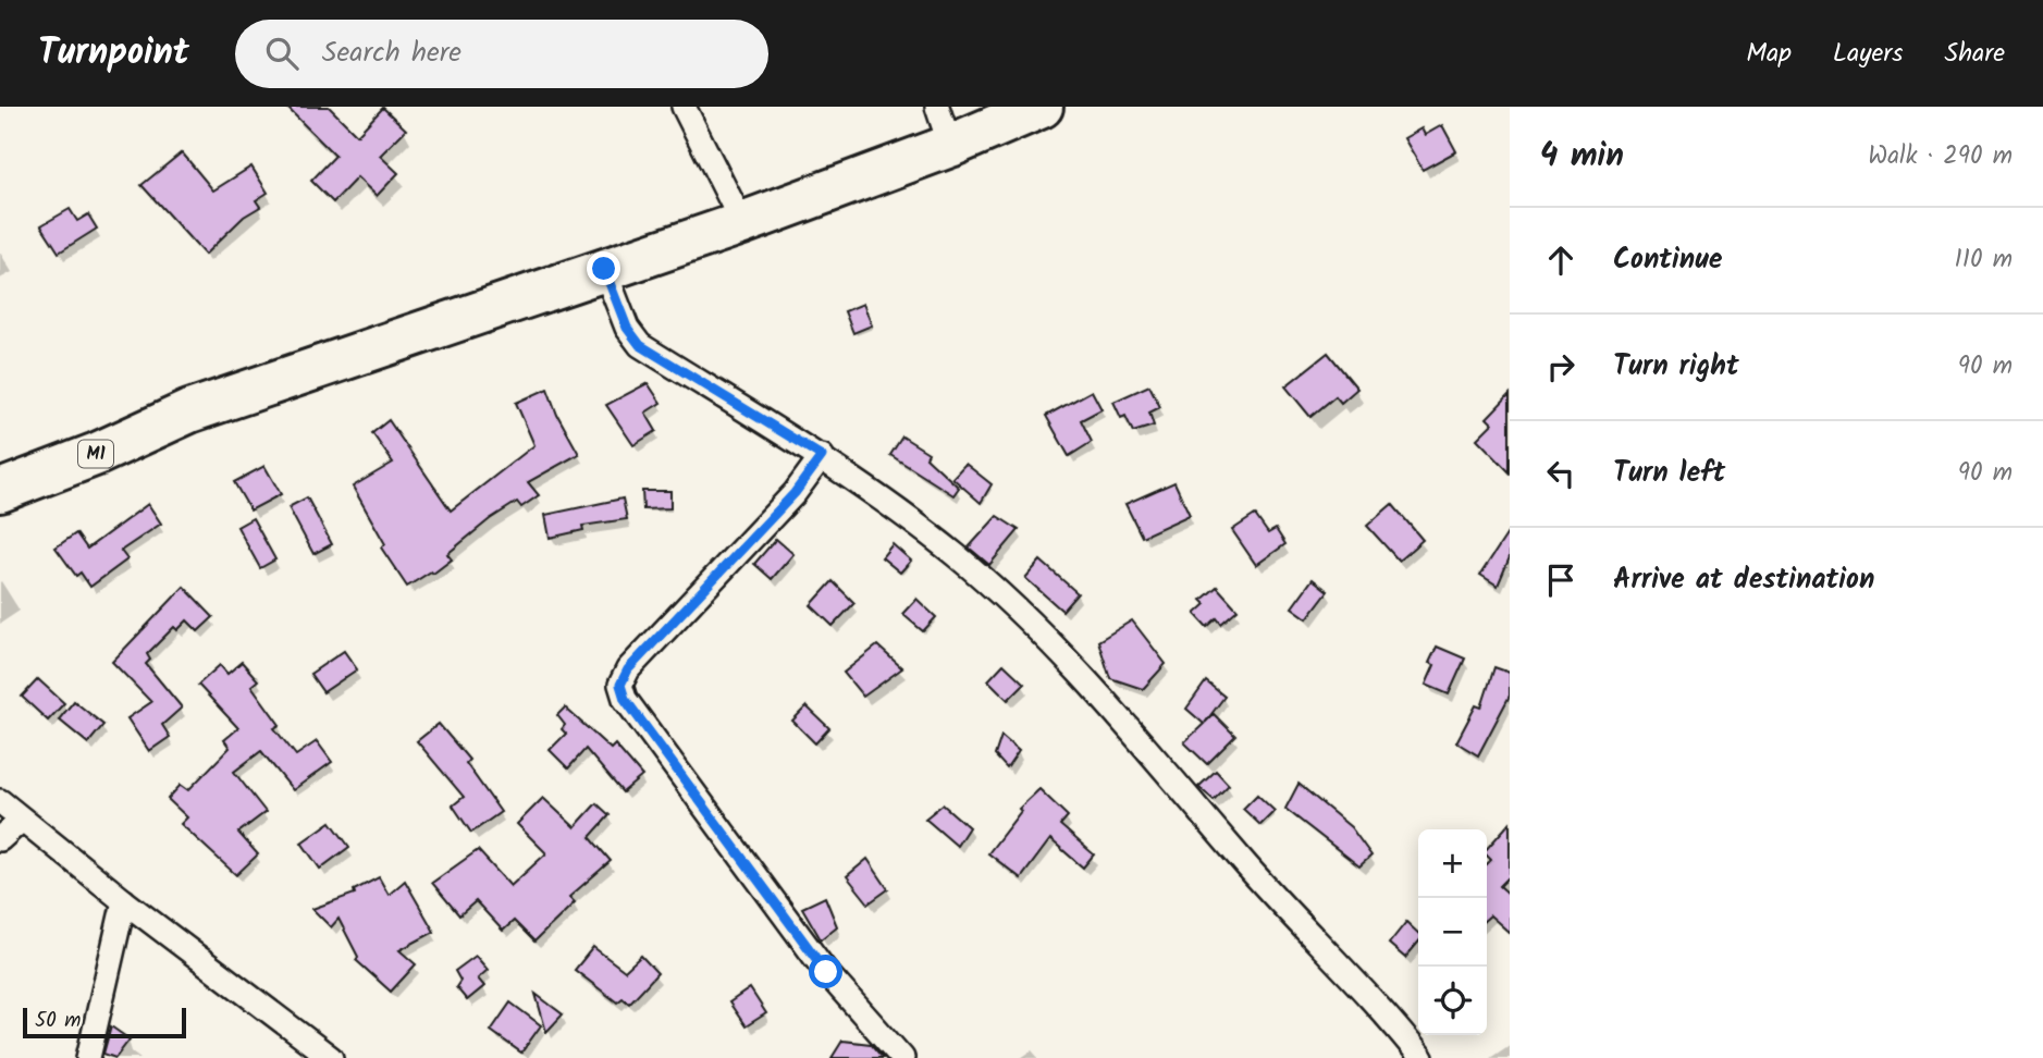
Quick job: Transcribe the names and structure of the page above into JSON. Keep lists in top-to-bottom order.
{
  "streets": {
    "highway": ["M1"]
  },
  "scale_bar": "50 m",
  "page": {
    "header": "Turnpoint",
    "search": "Search here",
    "nav": ["Map", "Layers", "Share"],
    "heading": ["4 min", "Walk · 290 m"],
    "list": [
      ["Continue", "110 m"],
      ["Turn right", "90 m"],
      ["Turn left", "90 m"],
      "Arrive at destination"
    ],
    "map_buttons": ["+", "−"],
    "scale": "50 m"
  }
}
